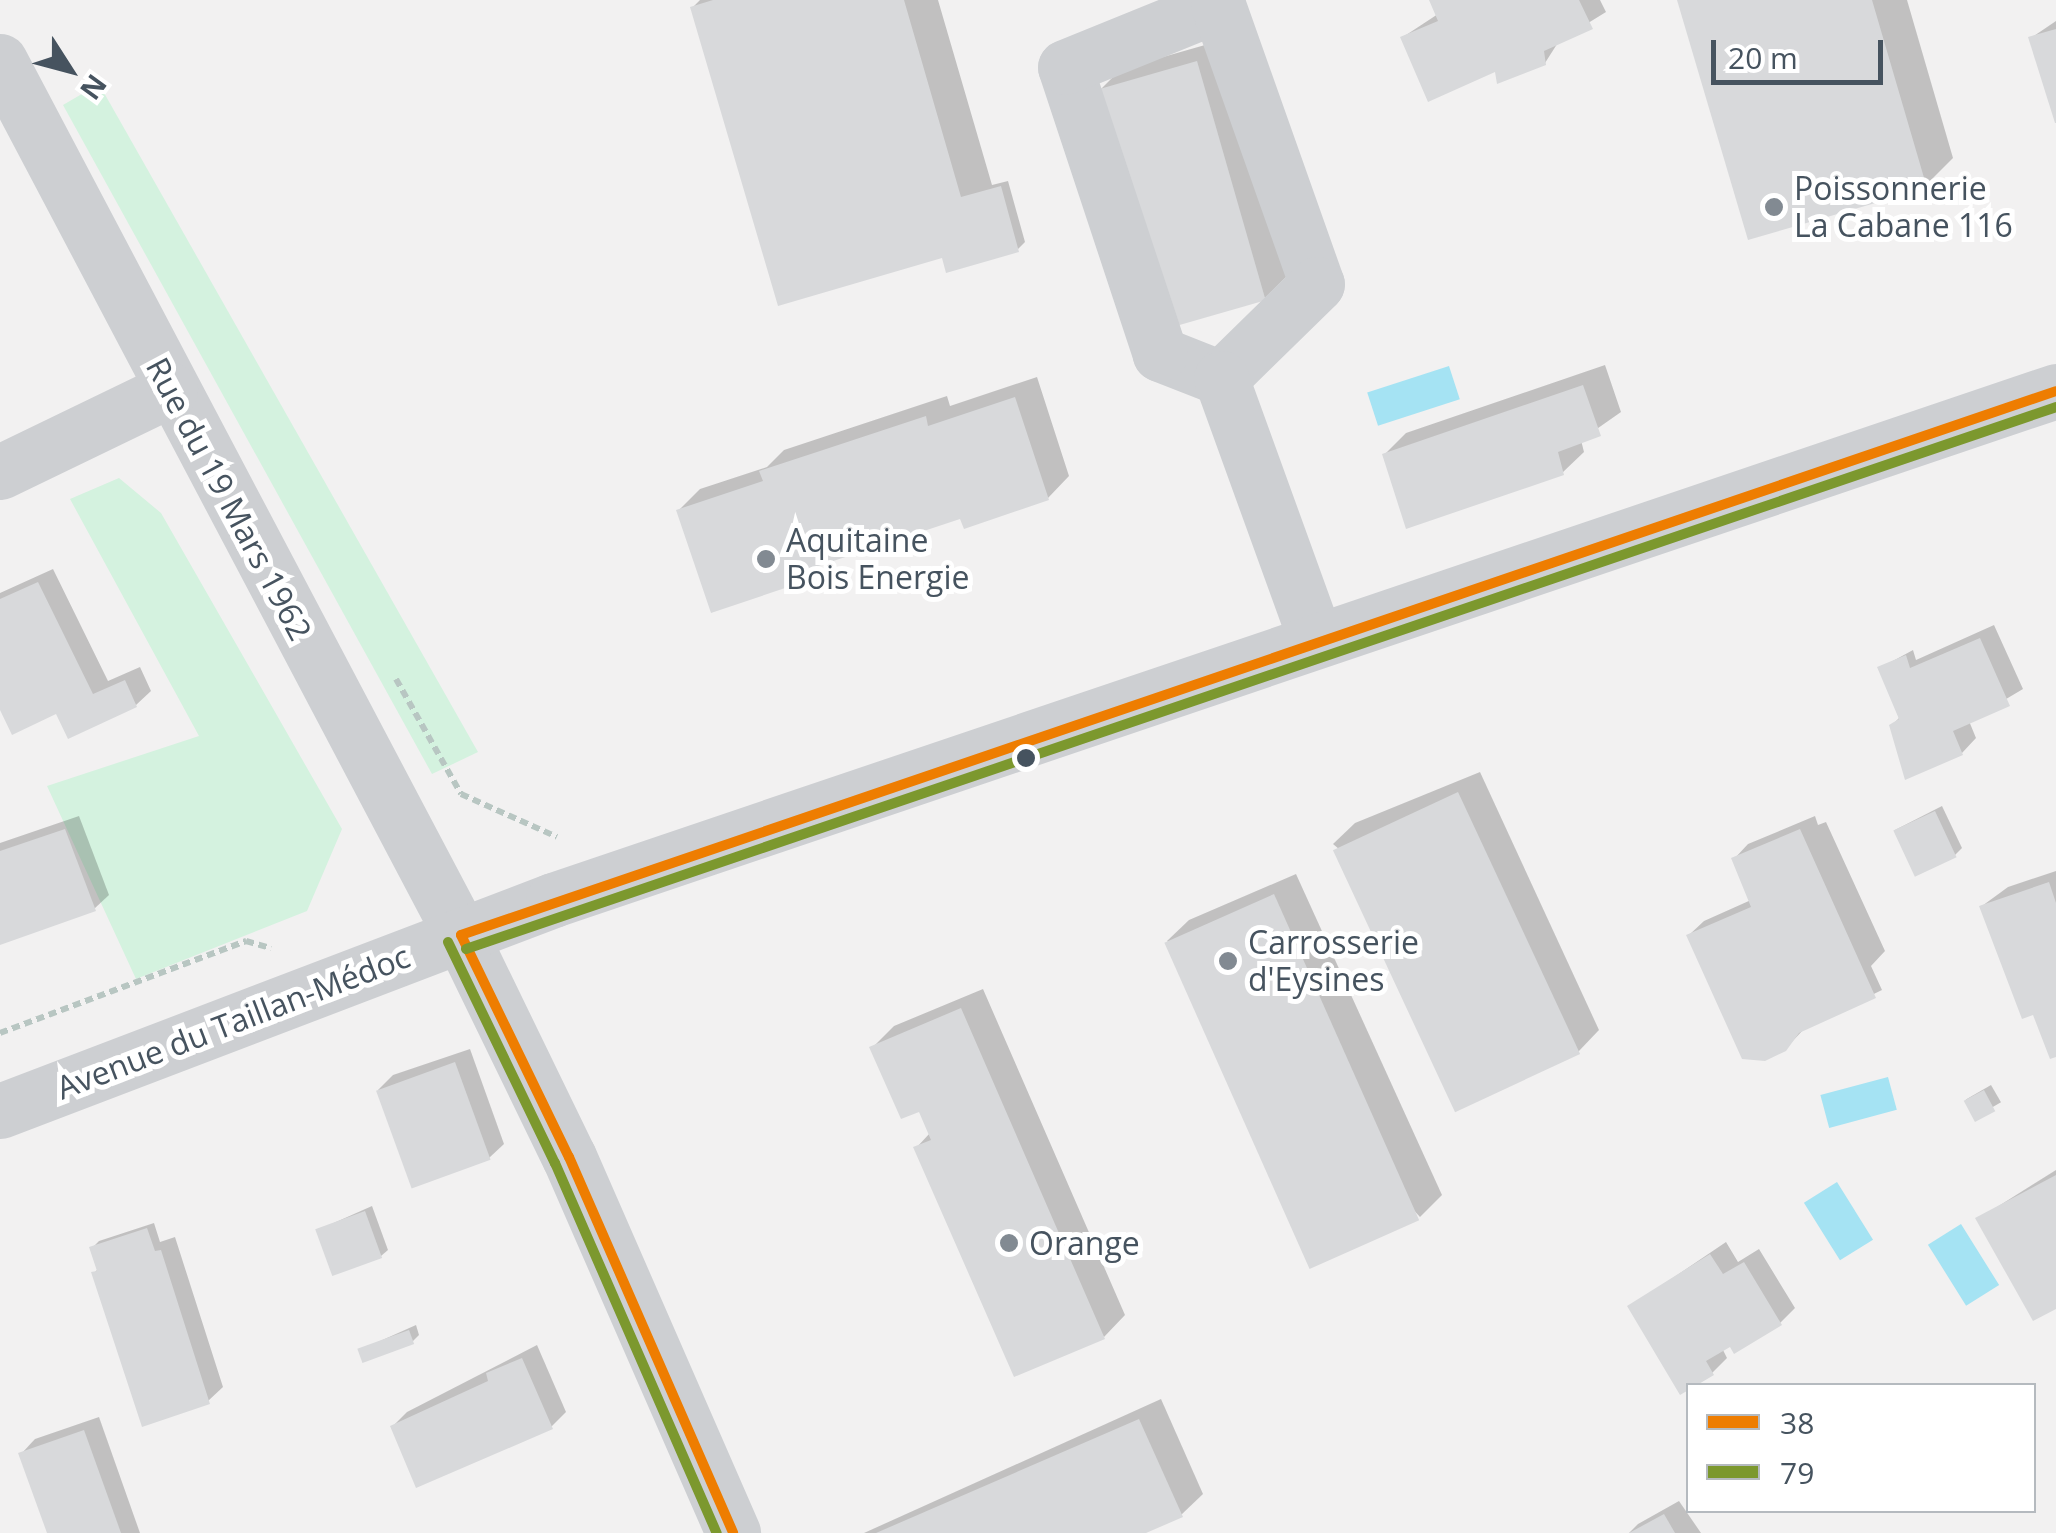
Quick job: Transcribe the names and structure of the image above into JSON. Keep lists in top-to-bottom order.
{
  "streets": {
    "street": ["Rue du 19 Mars 1962", "Avenue du Taillan-Médoc"]
  },
  "crossings": [
    ["Rue du 19 Mars 1962", "Avenue du Taillan-Médoc"]
  ],
  "places": [
    "Poissonnerie La Cabane 116",
    "Aquitaine Bois Energie",
    "Carrosserie d'Eysines",
    "Orange"
  ],
  "lines": ["transit line 38", "transit line 79"],
  "legend": ["38", "79"],
  "scale_bar": "20 m",
  "north": "bottom right"
}
